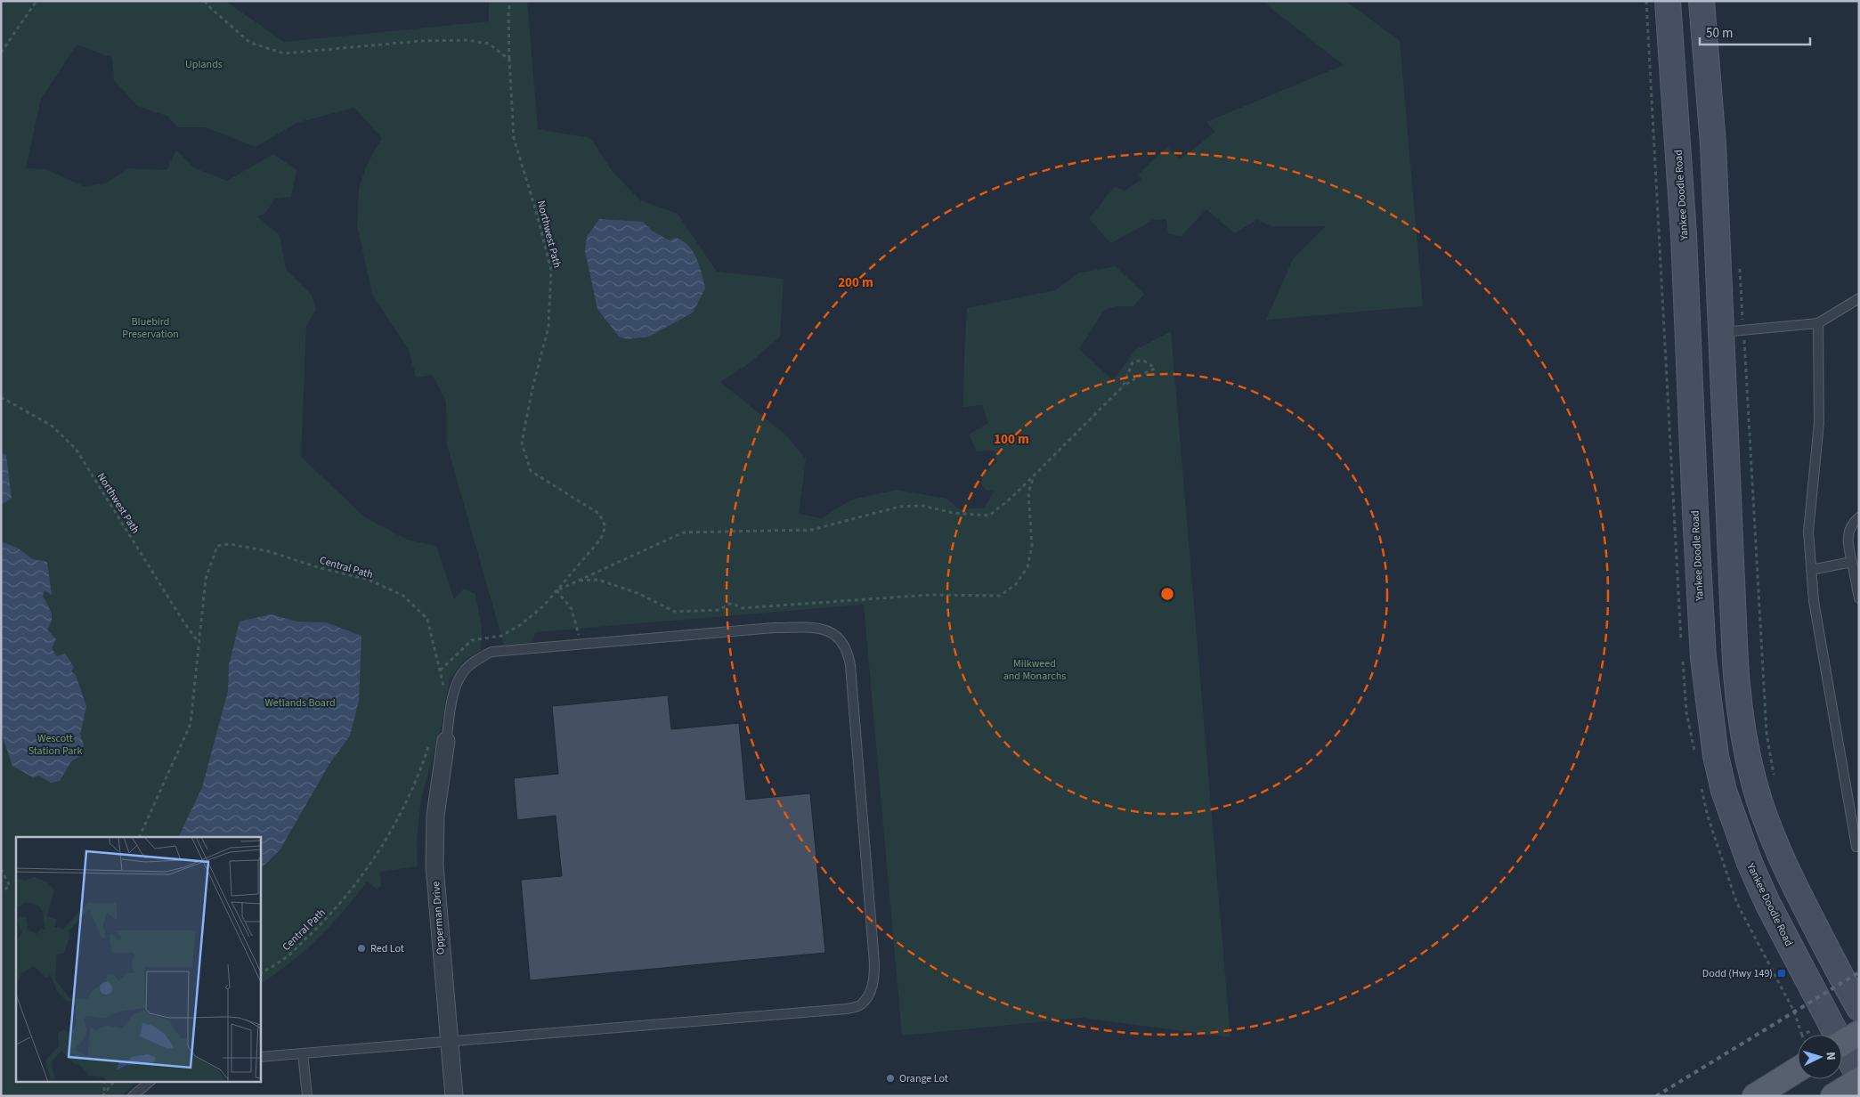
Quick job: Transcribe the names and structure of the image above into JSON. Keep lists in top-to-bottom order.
{
  "streets": {
    "main road": ["Yankee Doodle Road"],
    "street": ["Opperman Drive"],
    "path": ["Northwest Path", "Central Path"]
  },
  "crossings": [
    ["Northwest Path", "Central Path"],
    ["Central Path", "Opperman Drive"]
  ],
  "parks": [
    "Uplands",
    "Bluebird Preservation",
    "Milkweed and Monarchs",
    "Wetlands Board",
    "Wescott Station Park"
  ],
  "places": {
    "other": ["Red Lot", "Orange Lot"],
    "transit": ["Dodd (Hwy 149)"]
  },
  "scale_bar": "50 m",
  "north": "right",
  "rings": ["200 m", "100 m"]
}
